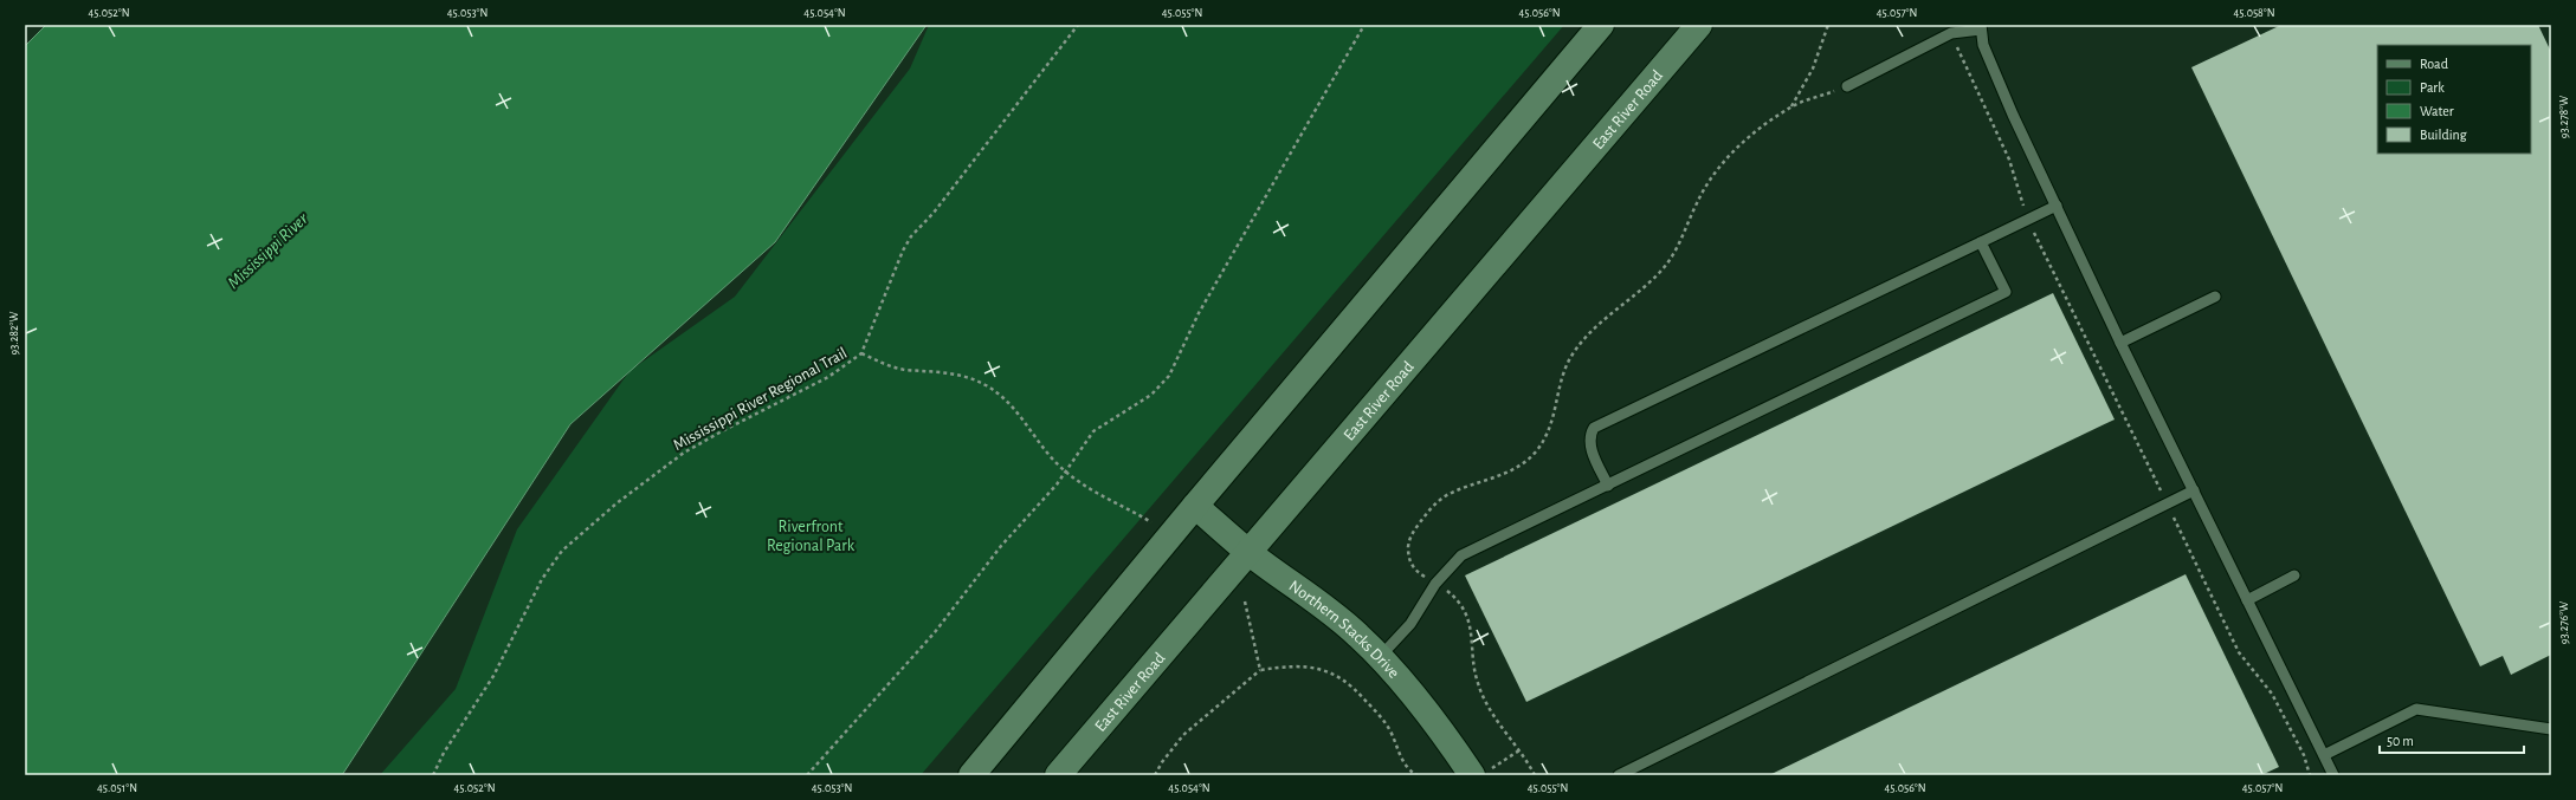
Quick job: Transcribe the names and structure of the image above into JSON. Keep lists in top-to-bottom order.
{
  "streets": {
    "street": ["East River Road", "Northern Stacks Drive"],
    "path": ["Mississippi River Regional Trail"]
  },
  "crossings": [
    ["East River Road", "Northern Stacks Drive"]
  ],
  "water": ["Mississippi River"],
  "parks": ["Riverfront Regional Park"],
  "legend": [
    "Road",
    "Park",
    "Water",
    "Building"
  ],
  "scale_bar": "50 m",
  "coordinates": [
    "45.052°N",
    "45.053°N",
    "45.054°N",
    "45.055°N",
    "45.056°N",
    "45.057°N",
    "45.058°N",
    "93.278°W",
    "93.282°W",
    "93.276°W",
    "45.051°N"
  ]
}
